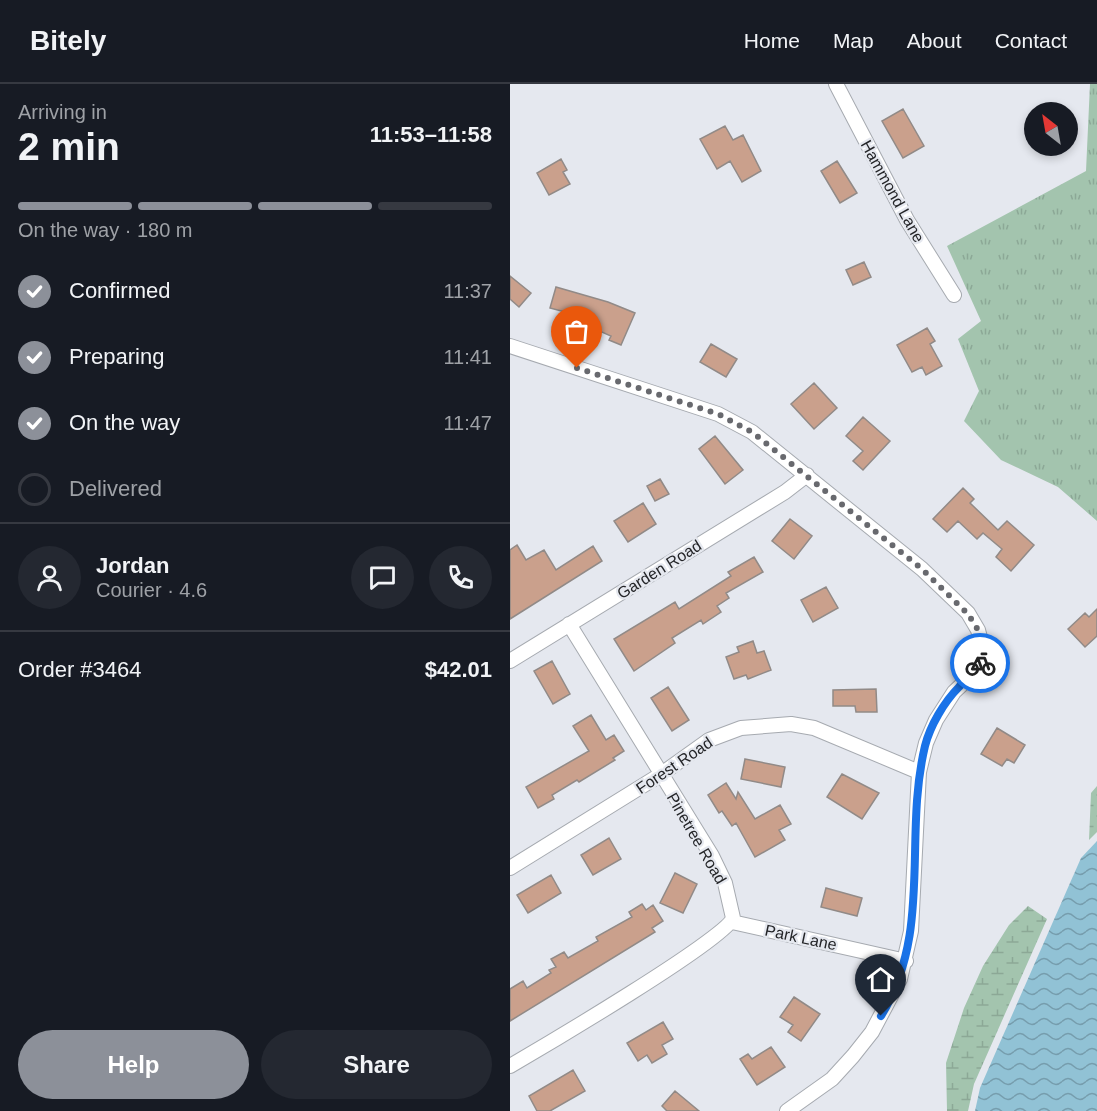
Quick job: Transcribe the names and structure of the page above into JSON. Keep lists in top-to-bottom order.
{
  "streets": {
    "street": [
      "Hammond Lane",
      "Garden Road",
      "Forest Road",
      "Pinetree Road",
      "Park Lane"
    ]
  },
  "crossings": [
    ["Garden Road", "Pinetree Road"],
    ["Forest Road", "Pinetree Road"],
    ["Pinetree Road", "Park Lane"]
  ],
  "north": "top left",
  "page": {
    "header": "Bitely",
    "nav": [
      "Home",
      "Map",
      "About",
      "Contact"
    ],
    "heading": ["2 min", "Arriving in", "11:53–11:58"],
    "panel": [
      "Jordan",
      "Courier · 4.6",
      "Order #3464",
      "$42.01"
    ],
    "bar": "On the way · 180 m",
    "list": [
      ["Confirmed", "11:37"],
      ["Preparing", "11:41"],
      ["On the way", "11:47"],
      "Delivered"
    ],
    "buttons": ["Help", "Share"]
  }
}
